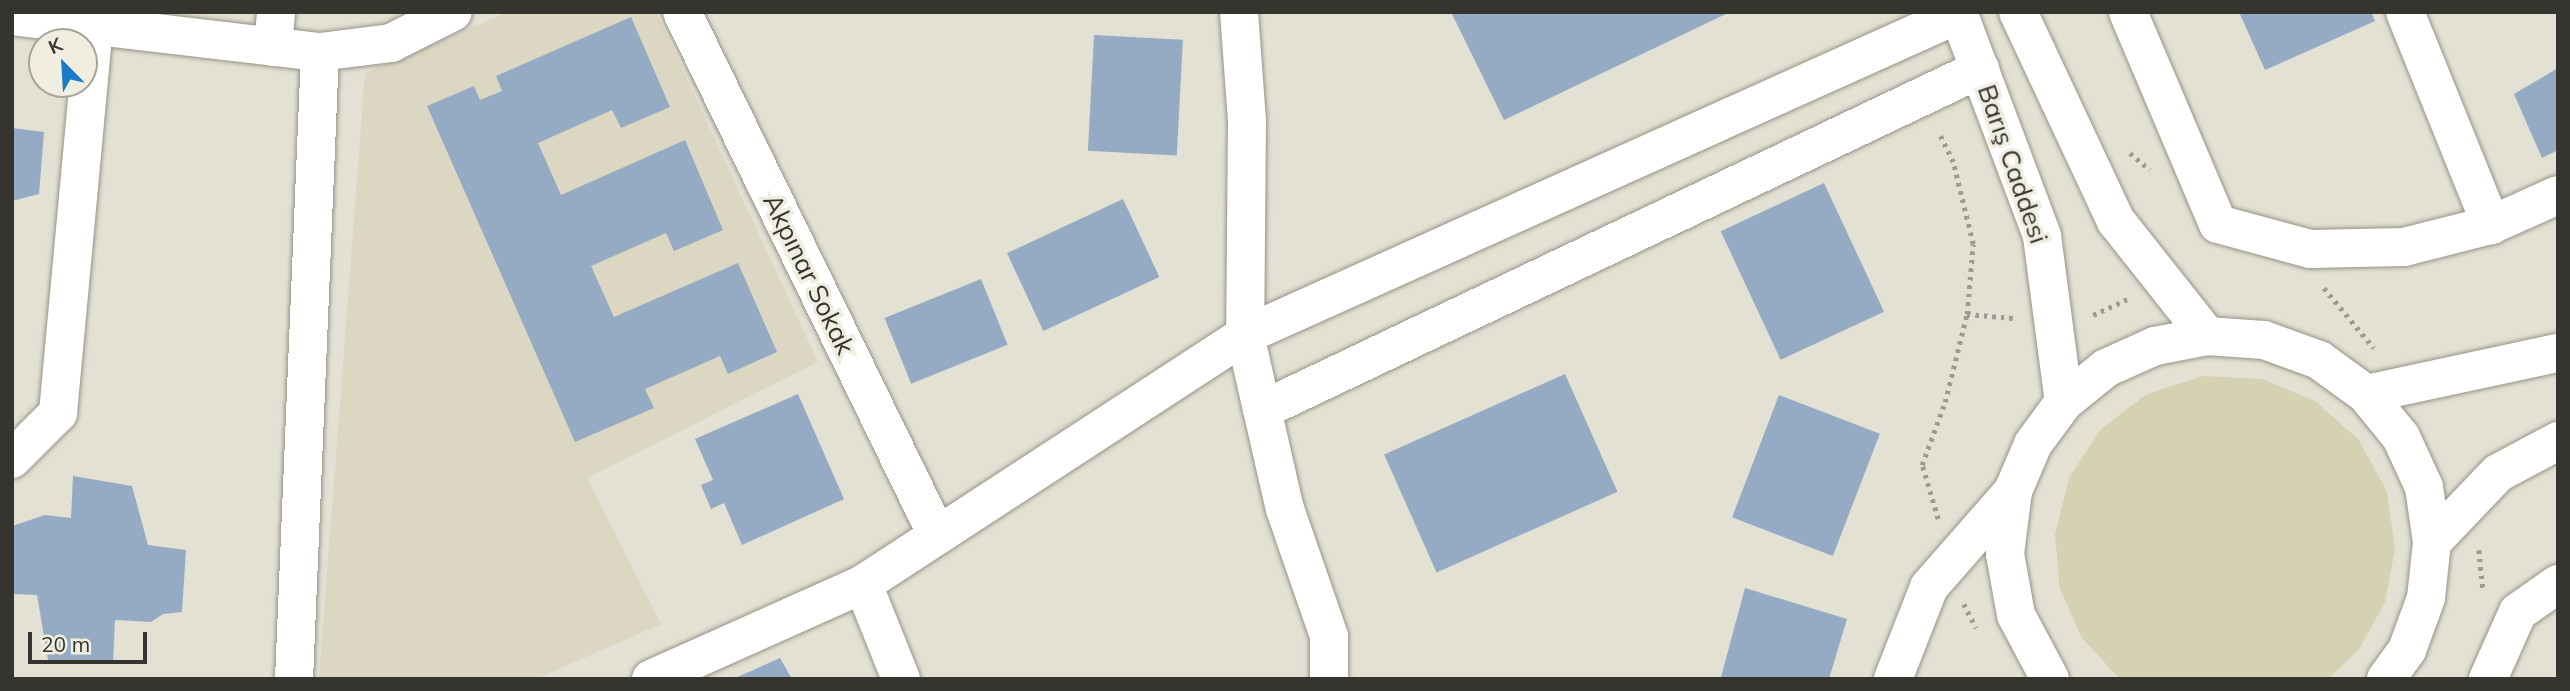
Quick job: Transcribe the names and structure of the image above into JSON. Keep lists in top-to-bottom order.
{
  "streets": {
    "street": ["Barış Caddesi", "Akpınar Sokak"]
  },
  "scale_bar": "20 m",
  "north": "top left"
}
